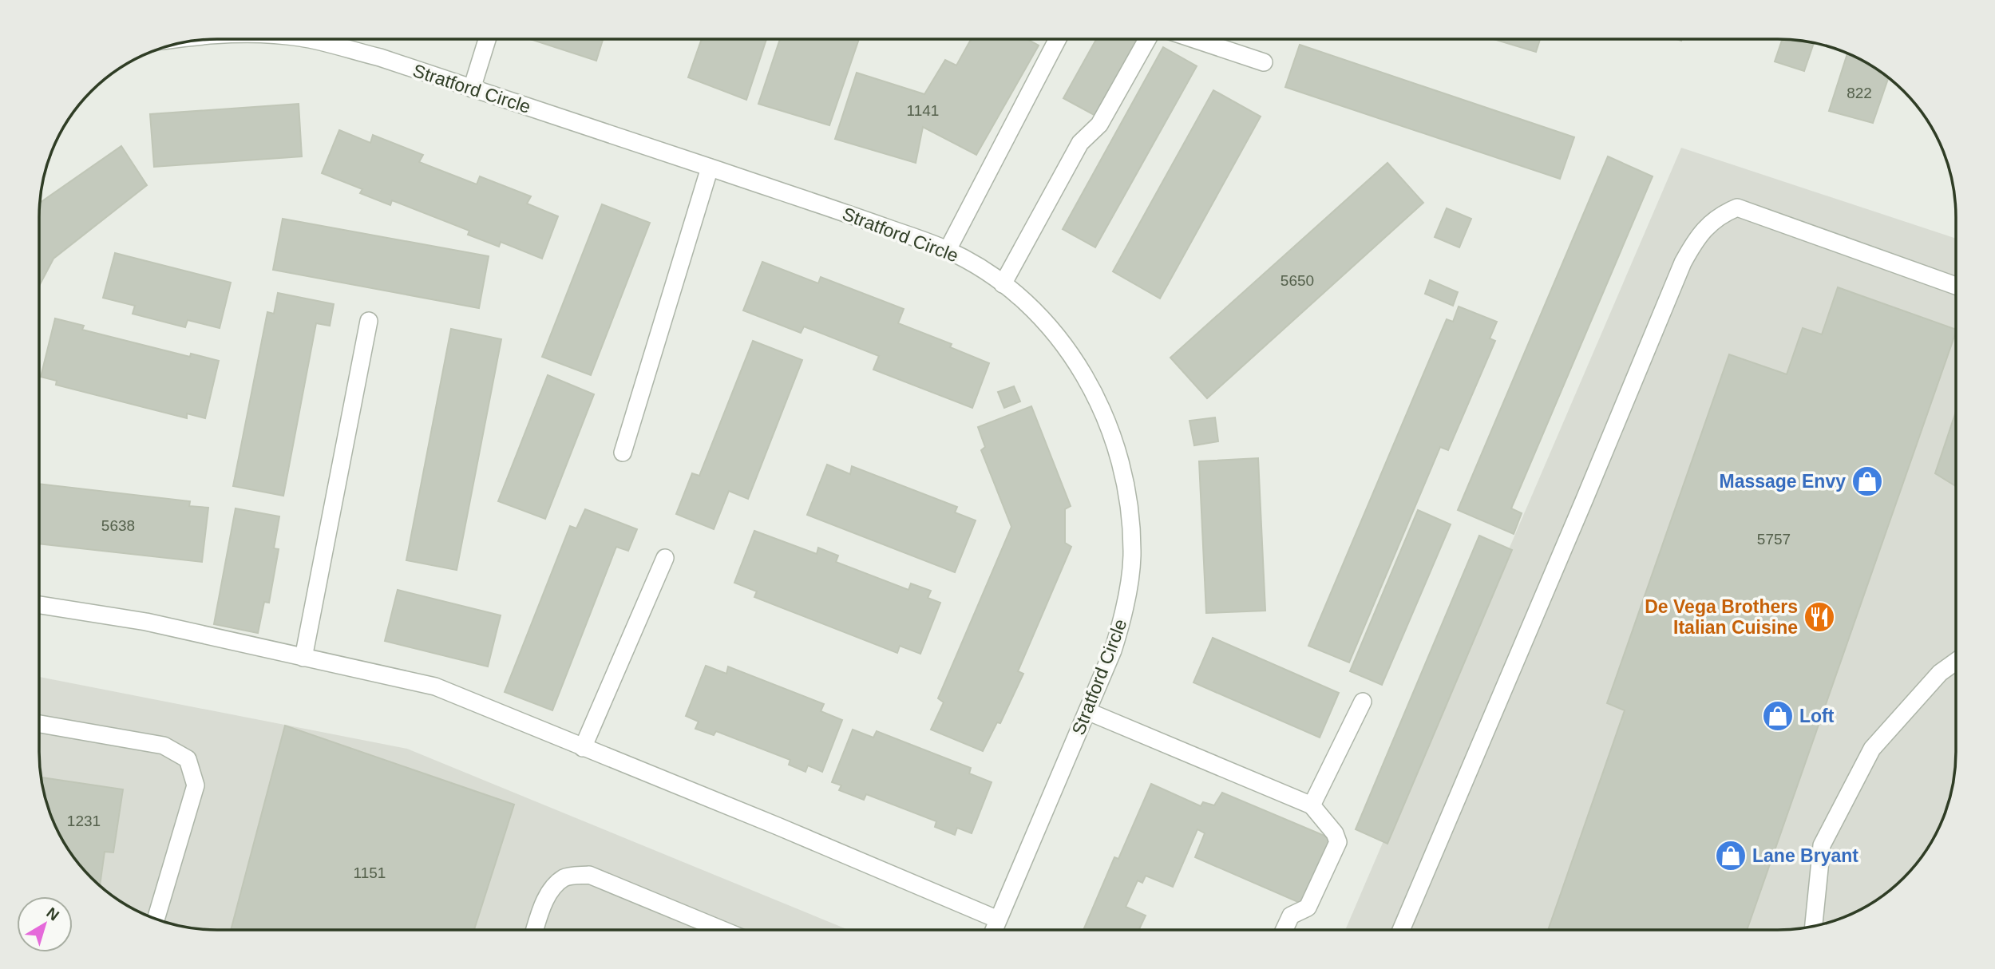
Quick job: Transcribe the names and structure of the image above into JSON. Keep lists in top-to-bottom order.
{
  "streets": {
    "street": ["Stratford Circle"]
  },
  "places": {
    "shop": ["Massage Envy", "Loft", "Lane Bryant"],
    "restaurant": ["De Vega Brothers Italian Cuisine"]
  },
  "house_numbers": [
    "822",
    "1141",
    "5650",
    "5638",
    "5757",
    "1231",
    "1151"
  ],
  "north": "top right"
}
